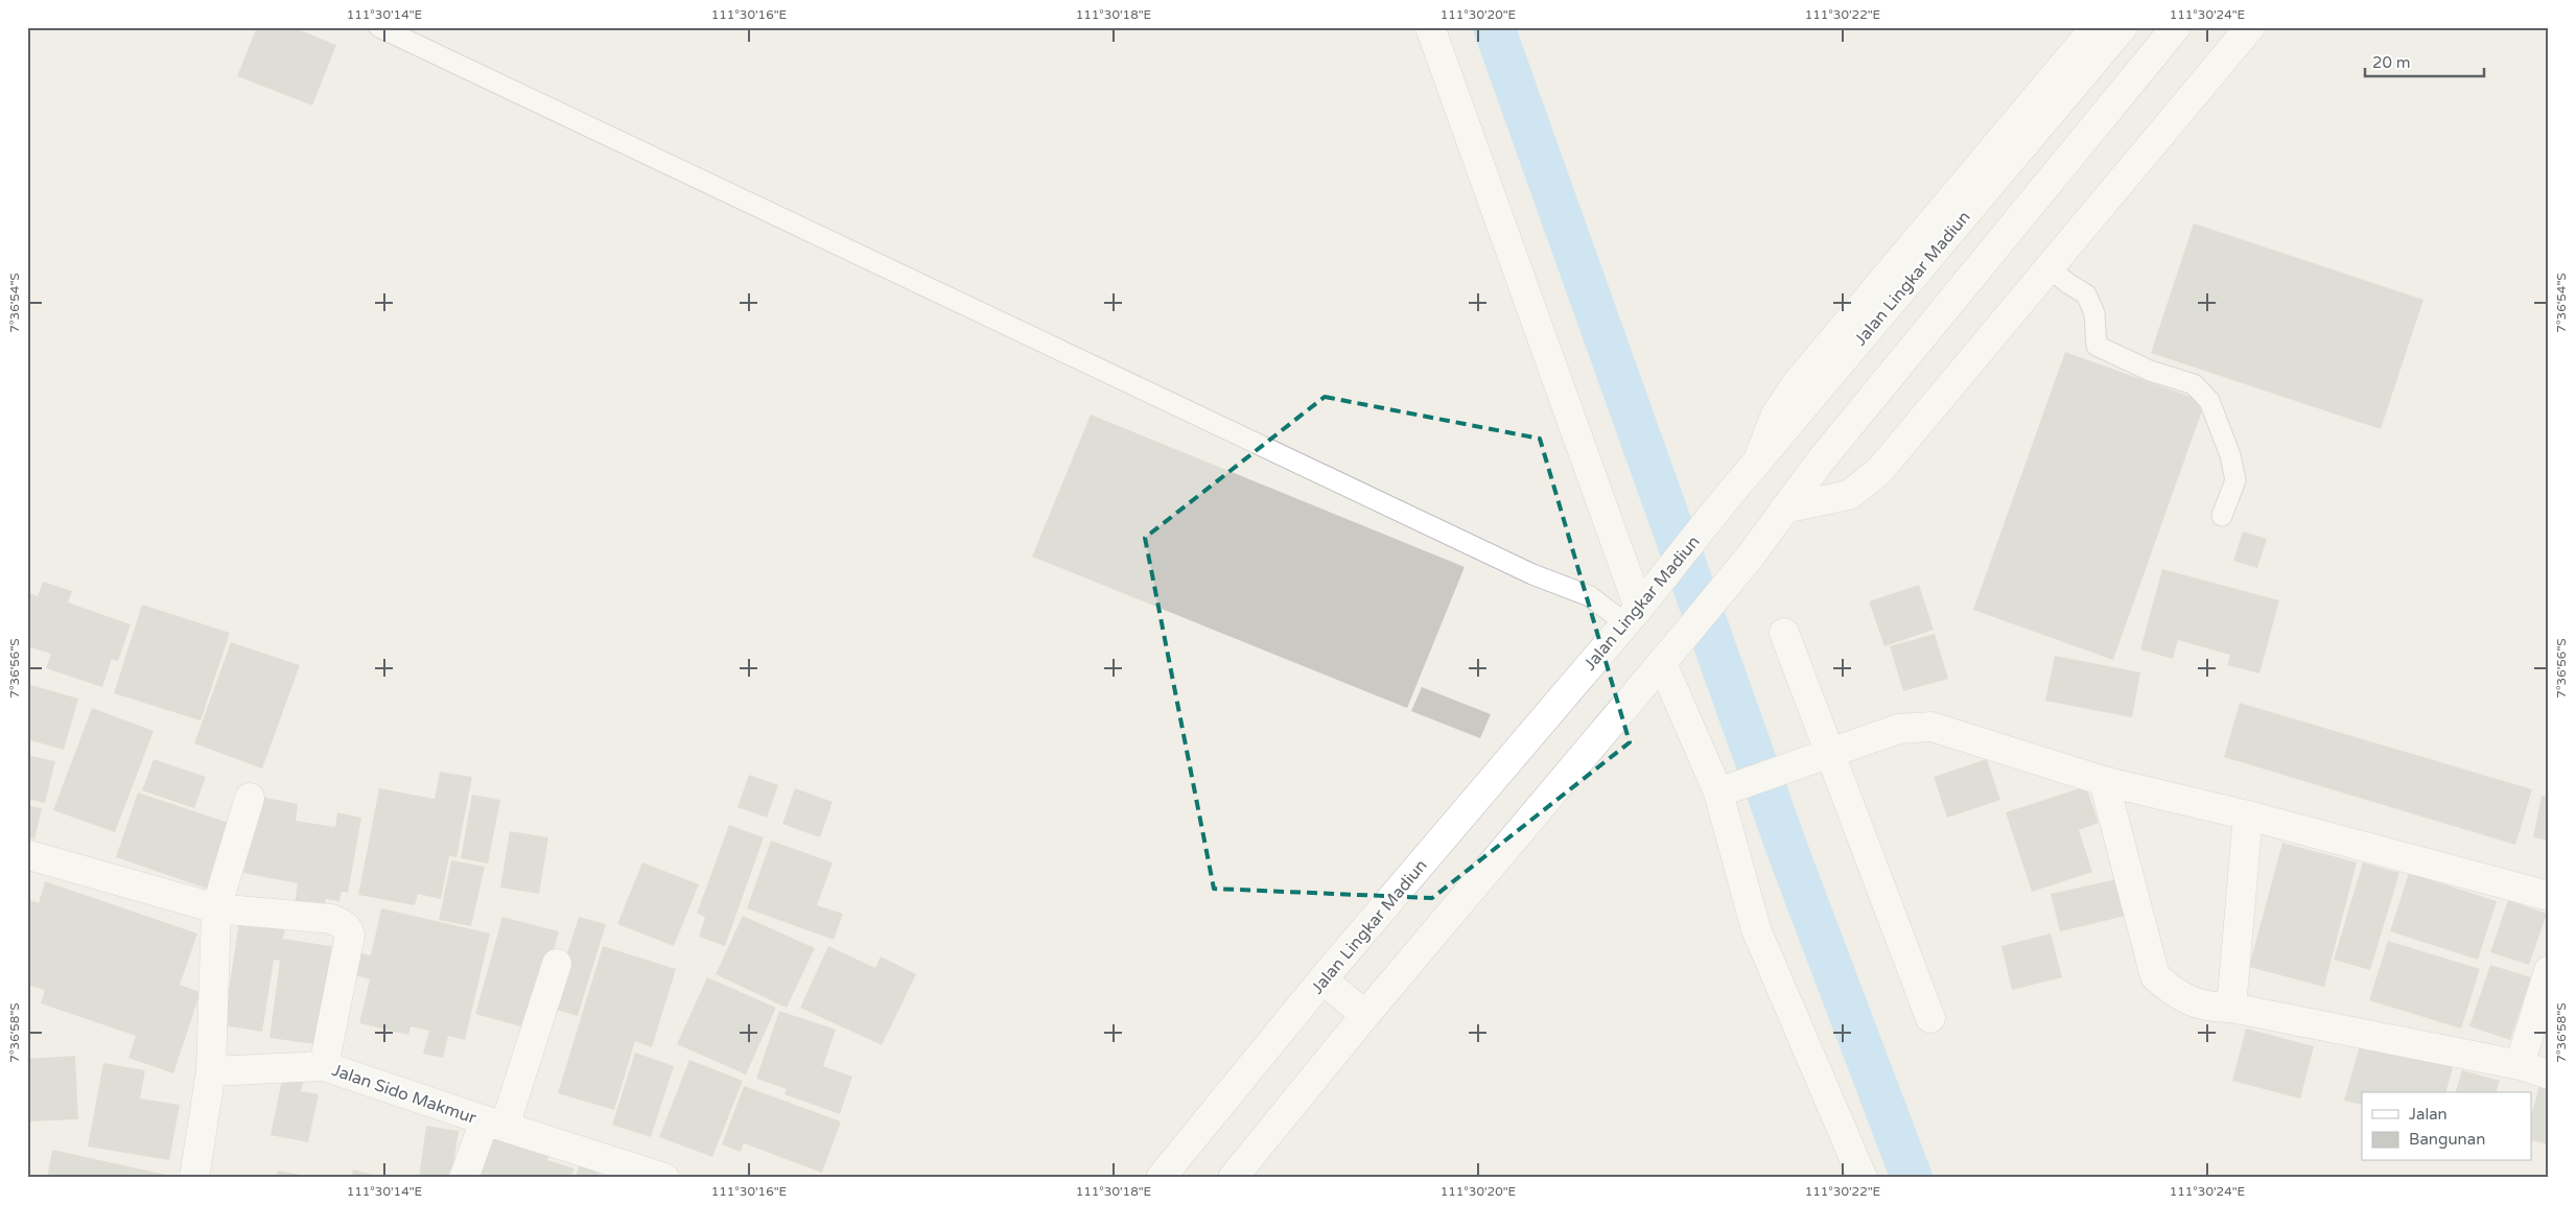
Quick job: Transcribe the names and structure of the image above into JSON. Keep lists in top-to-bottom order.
{
  "streets": {
    "street": ["Jalan Lingkar Madiun", "Jalan Sido Makmur"]
  },
  "legend": ["Jalan", "Bangunan"],
  "scale_bar": "20 m",
  "coordinates": [
    "111°30'14\"E",
    "111°30'16\"E",
    "111°30'18\"E",
    "111°30'20\"E",
    "111°30'22\"E",
    "111°30'24\"E",
    "7°36'54\"S",
    "7°36'56\"S",
    "7°36'58\"S"
  ]
}
